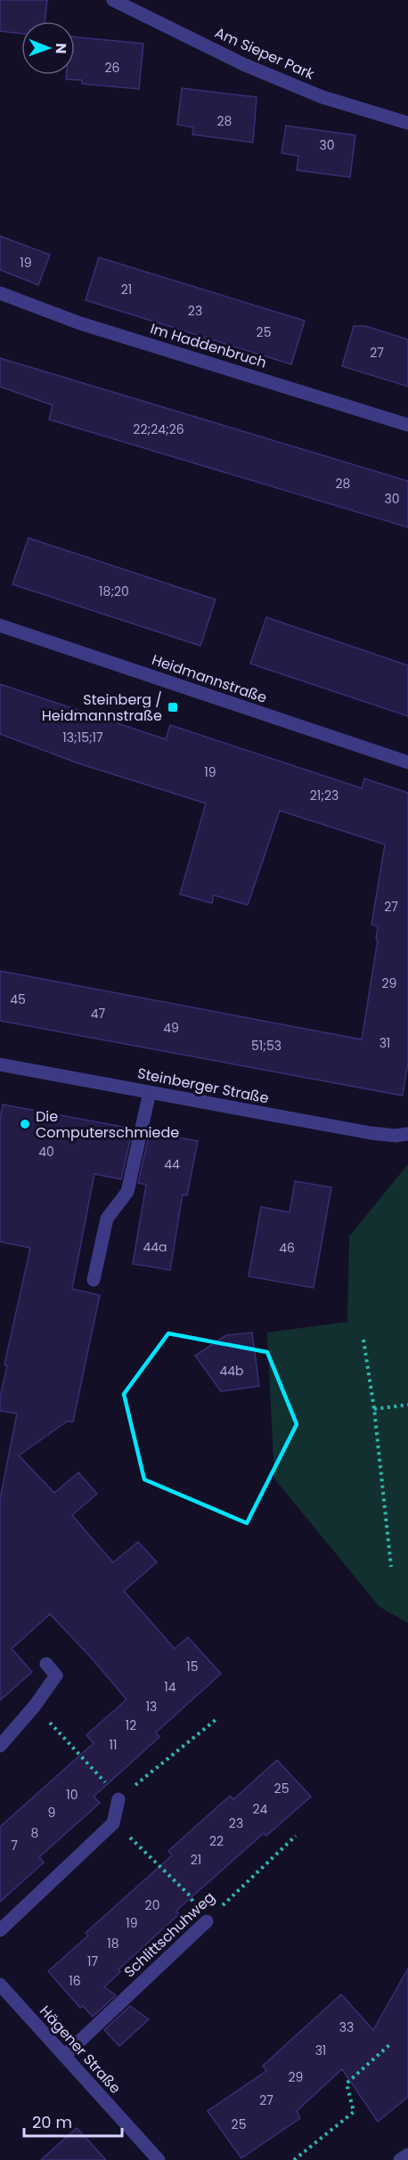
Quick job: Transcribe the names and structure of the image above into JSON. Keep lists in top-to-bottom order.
{
  "streets": {
    "street": [
      "Am Sieper Park",
      "Im Haddenbruch",
      "Heidmannstraße",
      "Steinberger Straße",
      "Schlittschuhweg",
      "Hägener Straße"
    ]
  },
  "crossings": [
    ["Schlittschuhweg", "Hägener Straße"]
  ],
  "places": {
    "transit": ["Steinberg / Heidmannstraße"],
    "other": ["Die Computerschmiede"]
  },
  "house_numbers": [
    "26",
    "28",
    "30",
    "19",
    "21",
    "23",
    "25",
    "27",
    "22;24;26",
    "28",
    "30",
    "18;20",
    "13;15;17",
    "19",
    "21;23",
    "27",
    "29",
    "45",
    "47",
    "49",
    "31",
    "51;53",
    "40",
    "44",
    "44a",
    "46",
    "44b",
    "15",
    "14",
    "13",
    "12",
    "11",
    "25",
    "10",
    "24",
    "9",
    "23",
    "8",
    "22",
    "7",
    "21",
    "20",
    "19",
    "18",
    "17",
    "16",
    "33",
    "31",
    "29",
    "27",
    "25"
  ],
  "scale_bar": "20 m",
  "north": "right"
}
